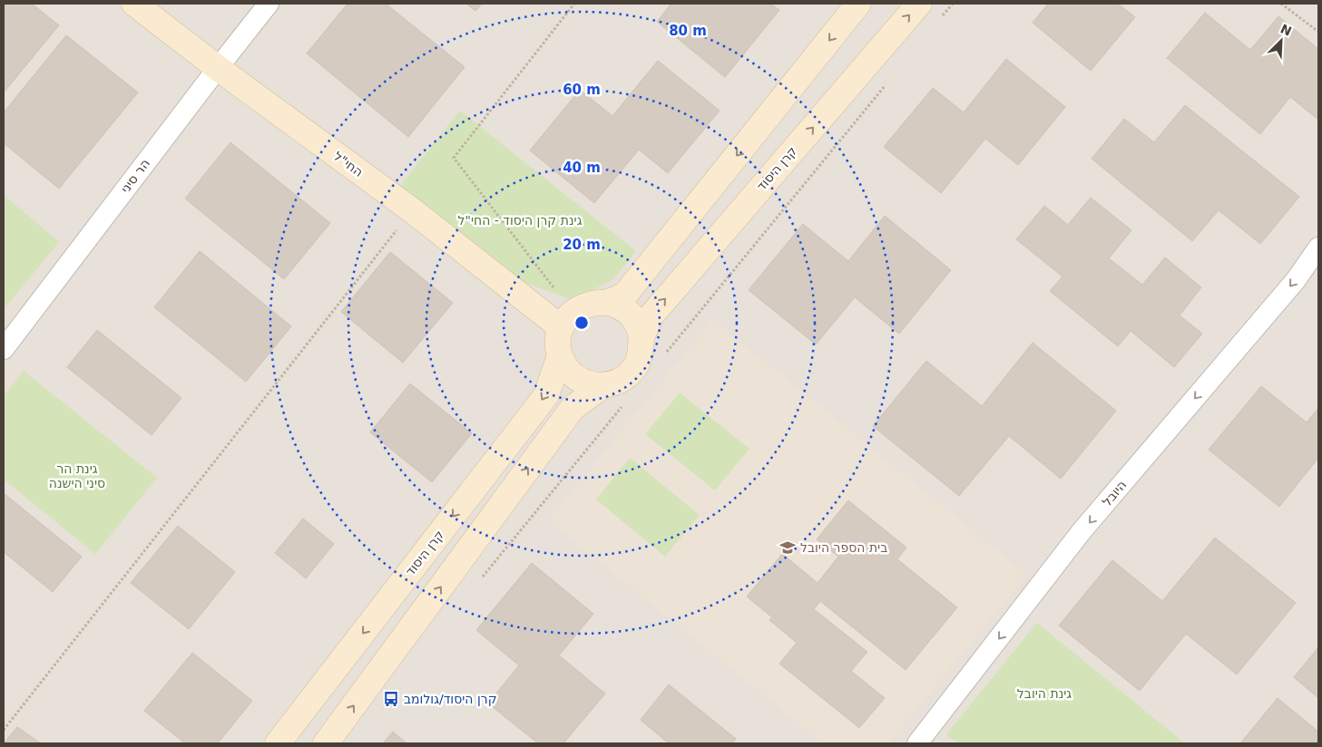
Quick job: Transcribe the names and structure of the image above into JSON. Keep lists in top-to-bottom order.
{
  "streets": {
    "street": [
      "החי\"ל",
      "קרן היסוד",
      "הר סיני",
      "היובל"
    ]
  },
  "crossings": [
    ["החי\"ל", "קרן היסוד"],
    ["החי\"ל", "הר סיני"]
  ],
  "one_way": ["היובל"],
  "parks": ["גינת קרן היסוד - החי\"ל", "גינת הר סיני הישנה", "גינת היובל"],
  "places": {
    "school or university": ["בית הספר היובל"],
    "bus stop": ["קרן היסוד/גולומב"]
  },
  "north": "top right",
  "rings": [
    "80 m",
    "60 m",
    "40 m",
    "20 m"
  ]
}
